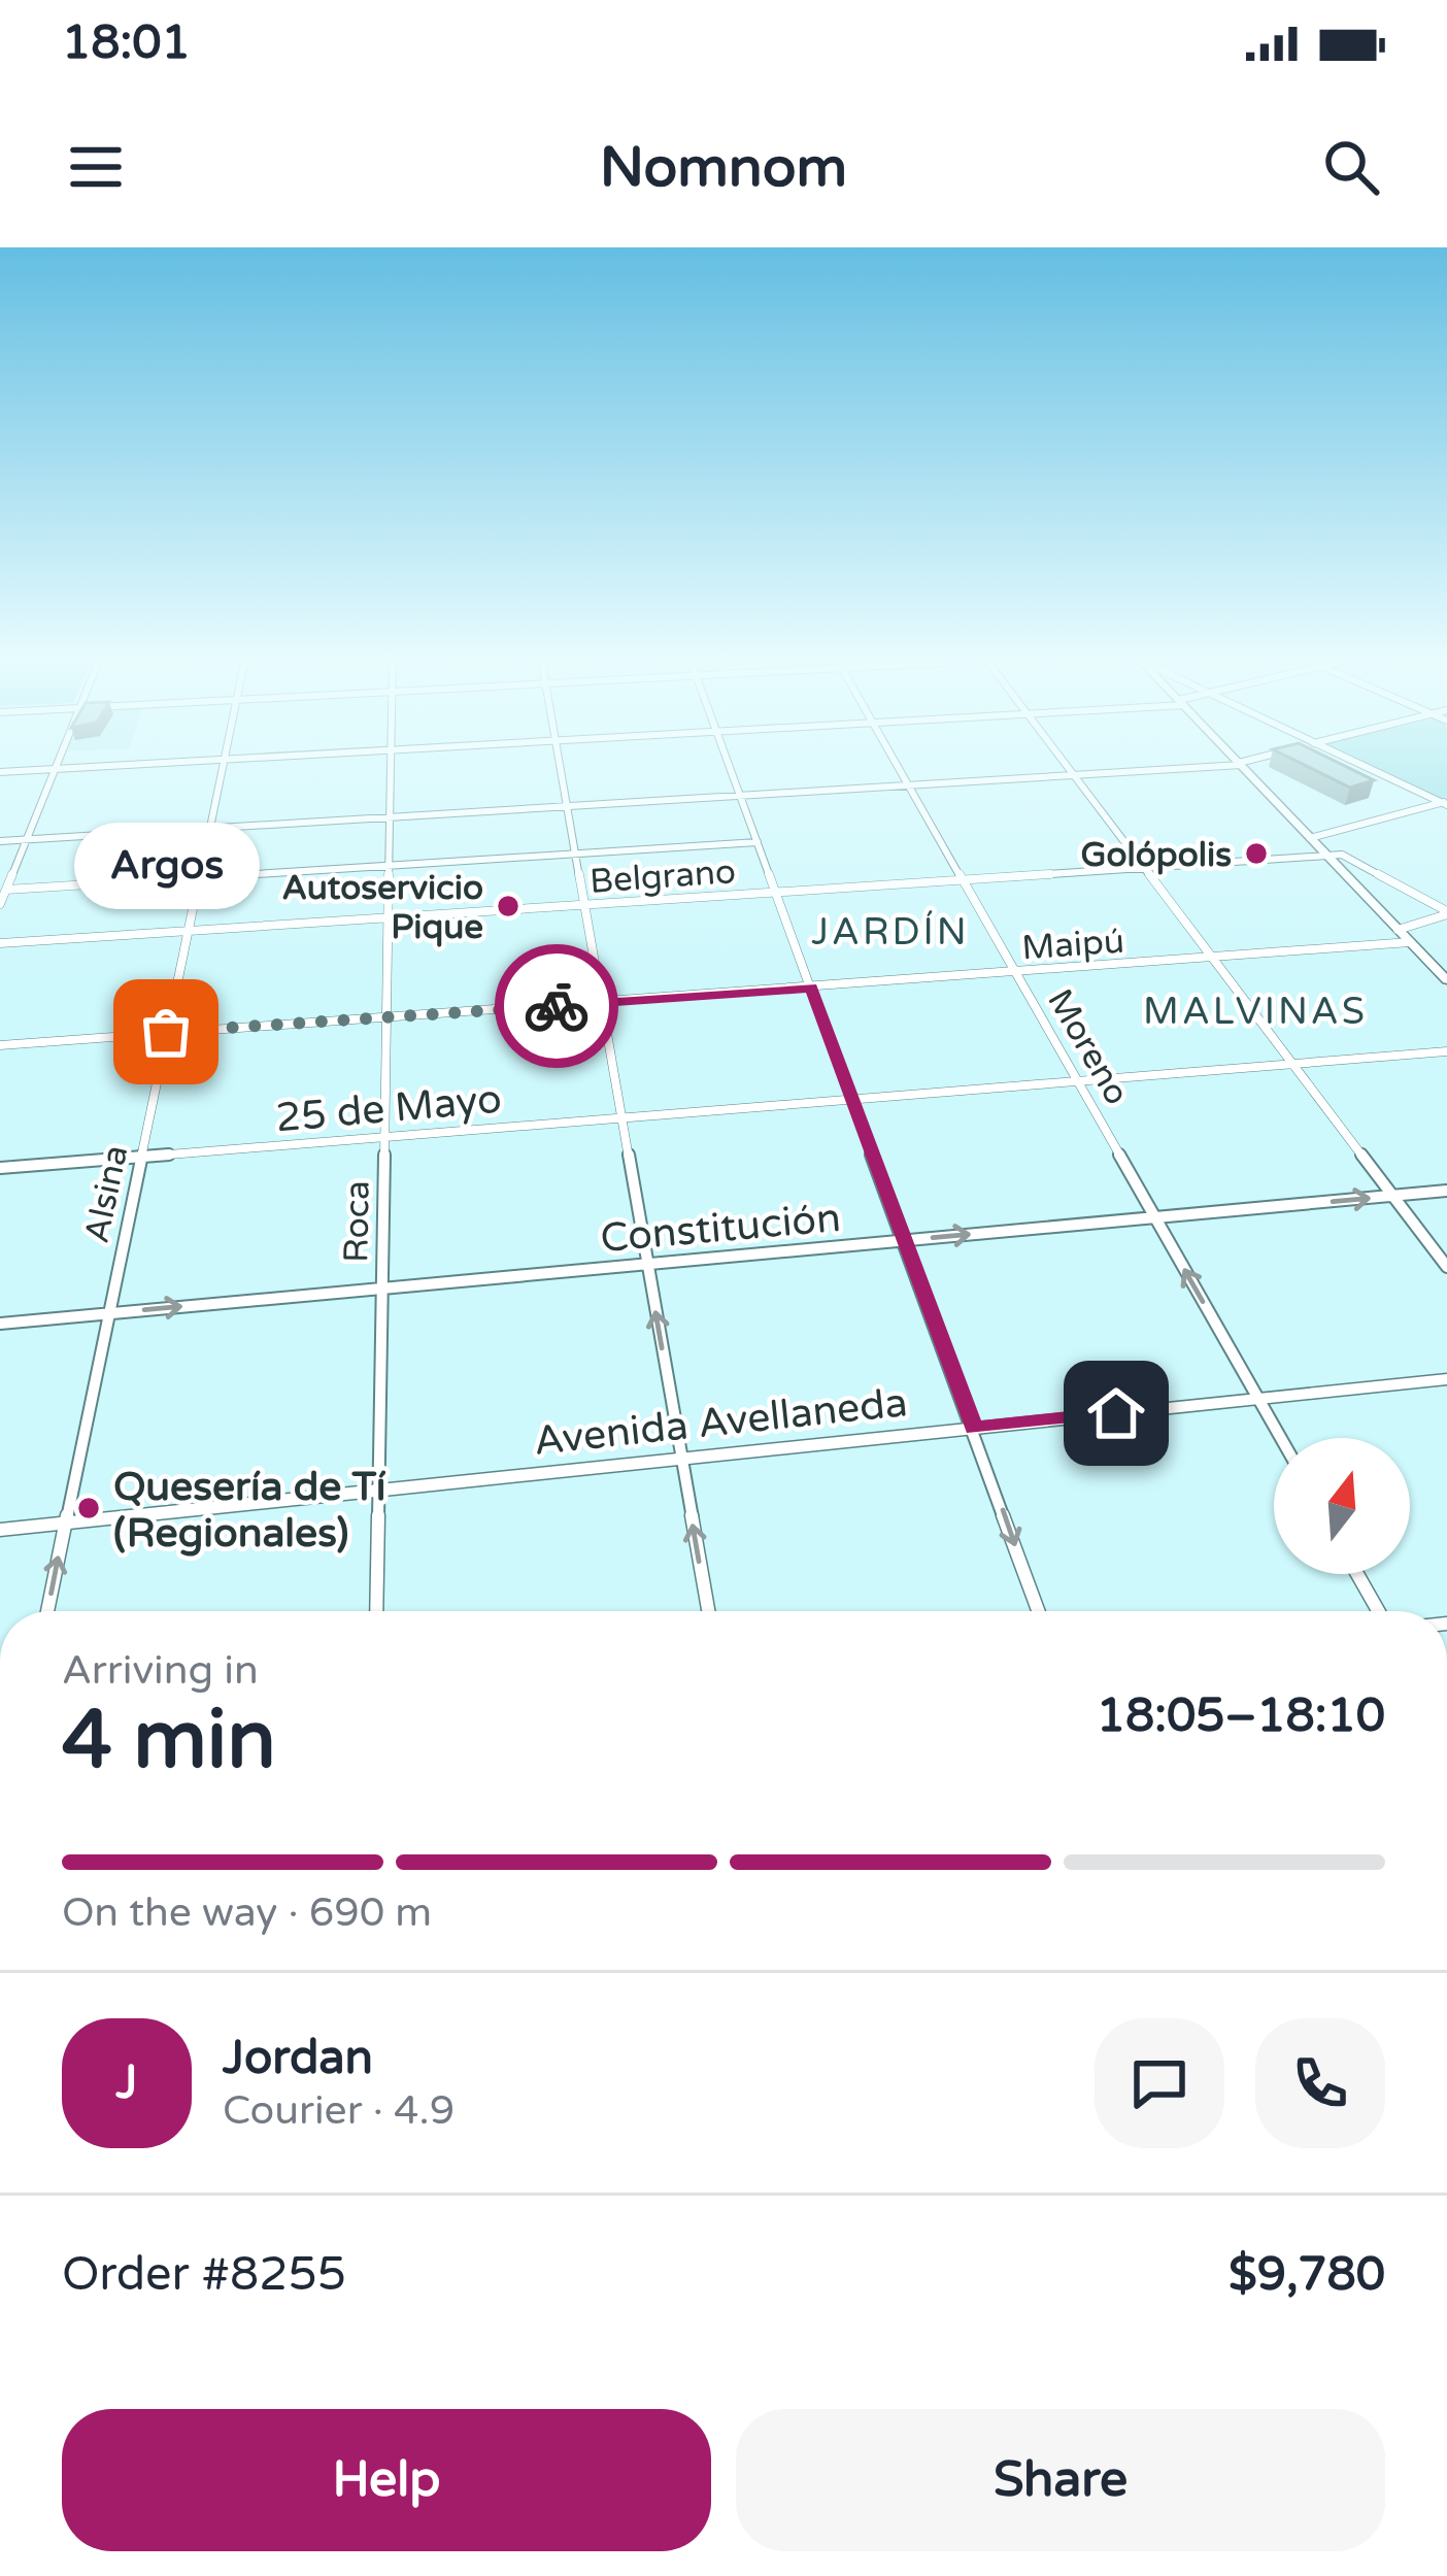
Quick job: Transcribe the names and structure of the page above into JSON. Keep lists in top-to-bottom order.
{
  "streets": {
    "main road": ["Avenida Avellaneda"],
    "street": [
      "Belgrano",
      "Maipú",
      "Moreno",
      "25 de Mayo",
      "Alsina",
      "Roca",
      "Constitución"
    ]
  },
  "crossings": [
    ["Belgrano", "Moreno"],
    ["Belgrano", "Alsina"],
    ["Belgrano", "Roca"],
    ["Maipú", "Moreno"],
    ["Maipú", "Alsina"],
    ["Maipú", "Roca"],
    ["Moreno", "25 de Mayo"],
    ["Moreno", "Constitución"],
    ["Moreno", "Avenida Avellaneda"],
    ["25 de Mayo", "Alsina"],
    ["25 de Mayo", "Roca"],
    ["Alsina", "Constitución"],
    ["Alsina", "Avenida Avellaneda"],
    ["Roca", "Constitución"],
    ["Roca", "Avenida Avellaneda"]
  ],
  "one_way": ["Constitución"],
  "districts": ["JARDÍN", "MALVINAS"],
  "places": [
    "Golópolis",
    "Autoservicio Pique",
    "Argos",
    "Quesería de Tí (Regionales)"
  ],
  "north": "top",
  "page": {
    "status": "18:01",
    "header": "Nomnom",
    "bubble": "Argos",
    "heading": ["4 min", "Arriving in", "18:05–18:10"],
    "panel": [
      "Jordan",
      "Courier · 4.9",
      "Order #8255",
      "$9,780"
    ],
    "bar": "On the way · 690 m",
    "round": "J",
    "buttons": ["Help", "Share"]
  }
}
